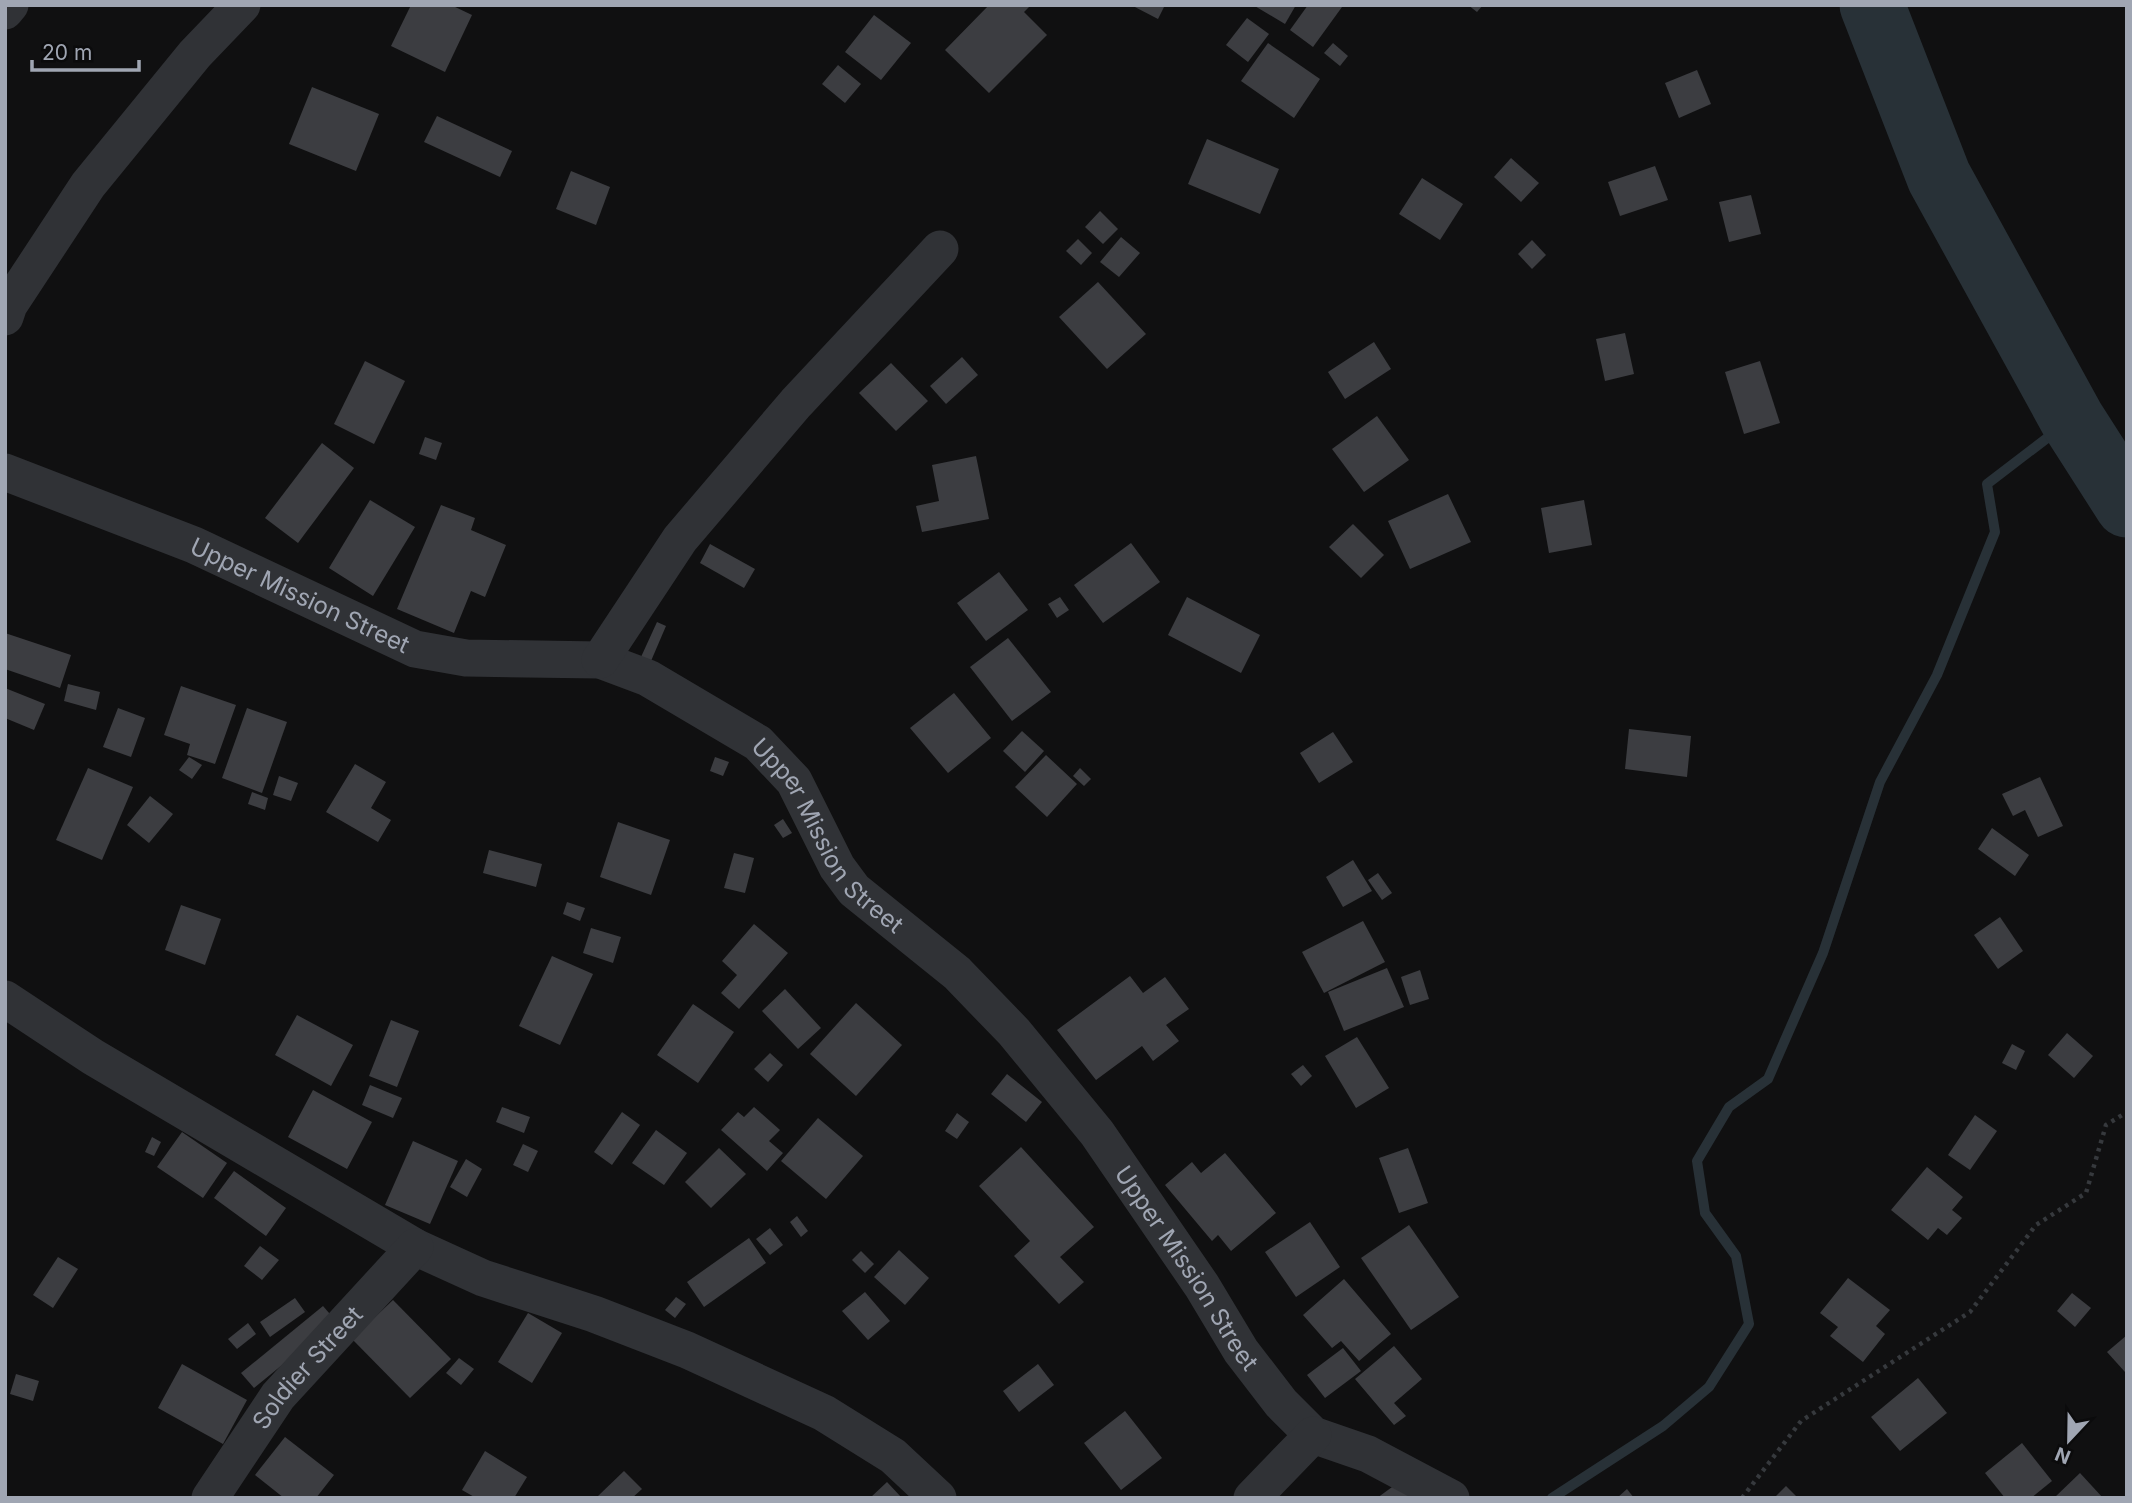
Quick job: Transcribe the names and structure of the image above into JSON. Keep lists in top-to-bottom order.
{
  "streets": {
    "street": ["Upper Mission Street", "Soldier Street"]
  },
  "scale_bar": "20 m",
  "north": "bottom"
}
